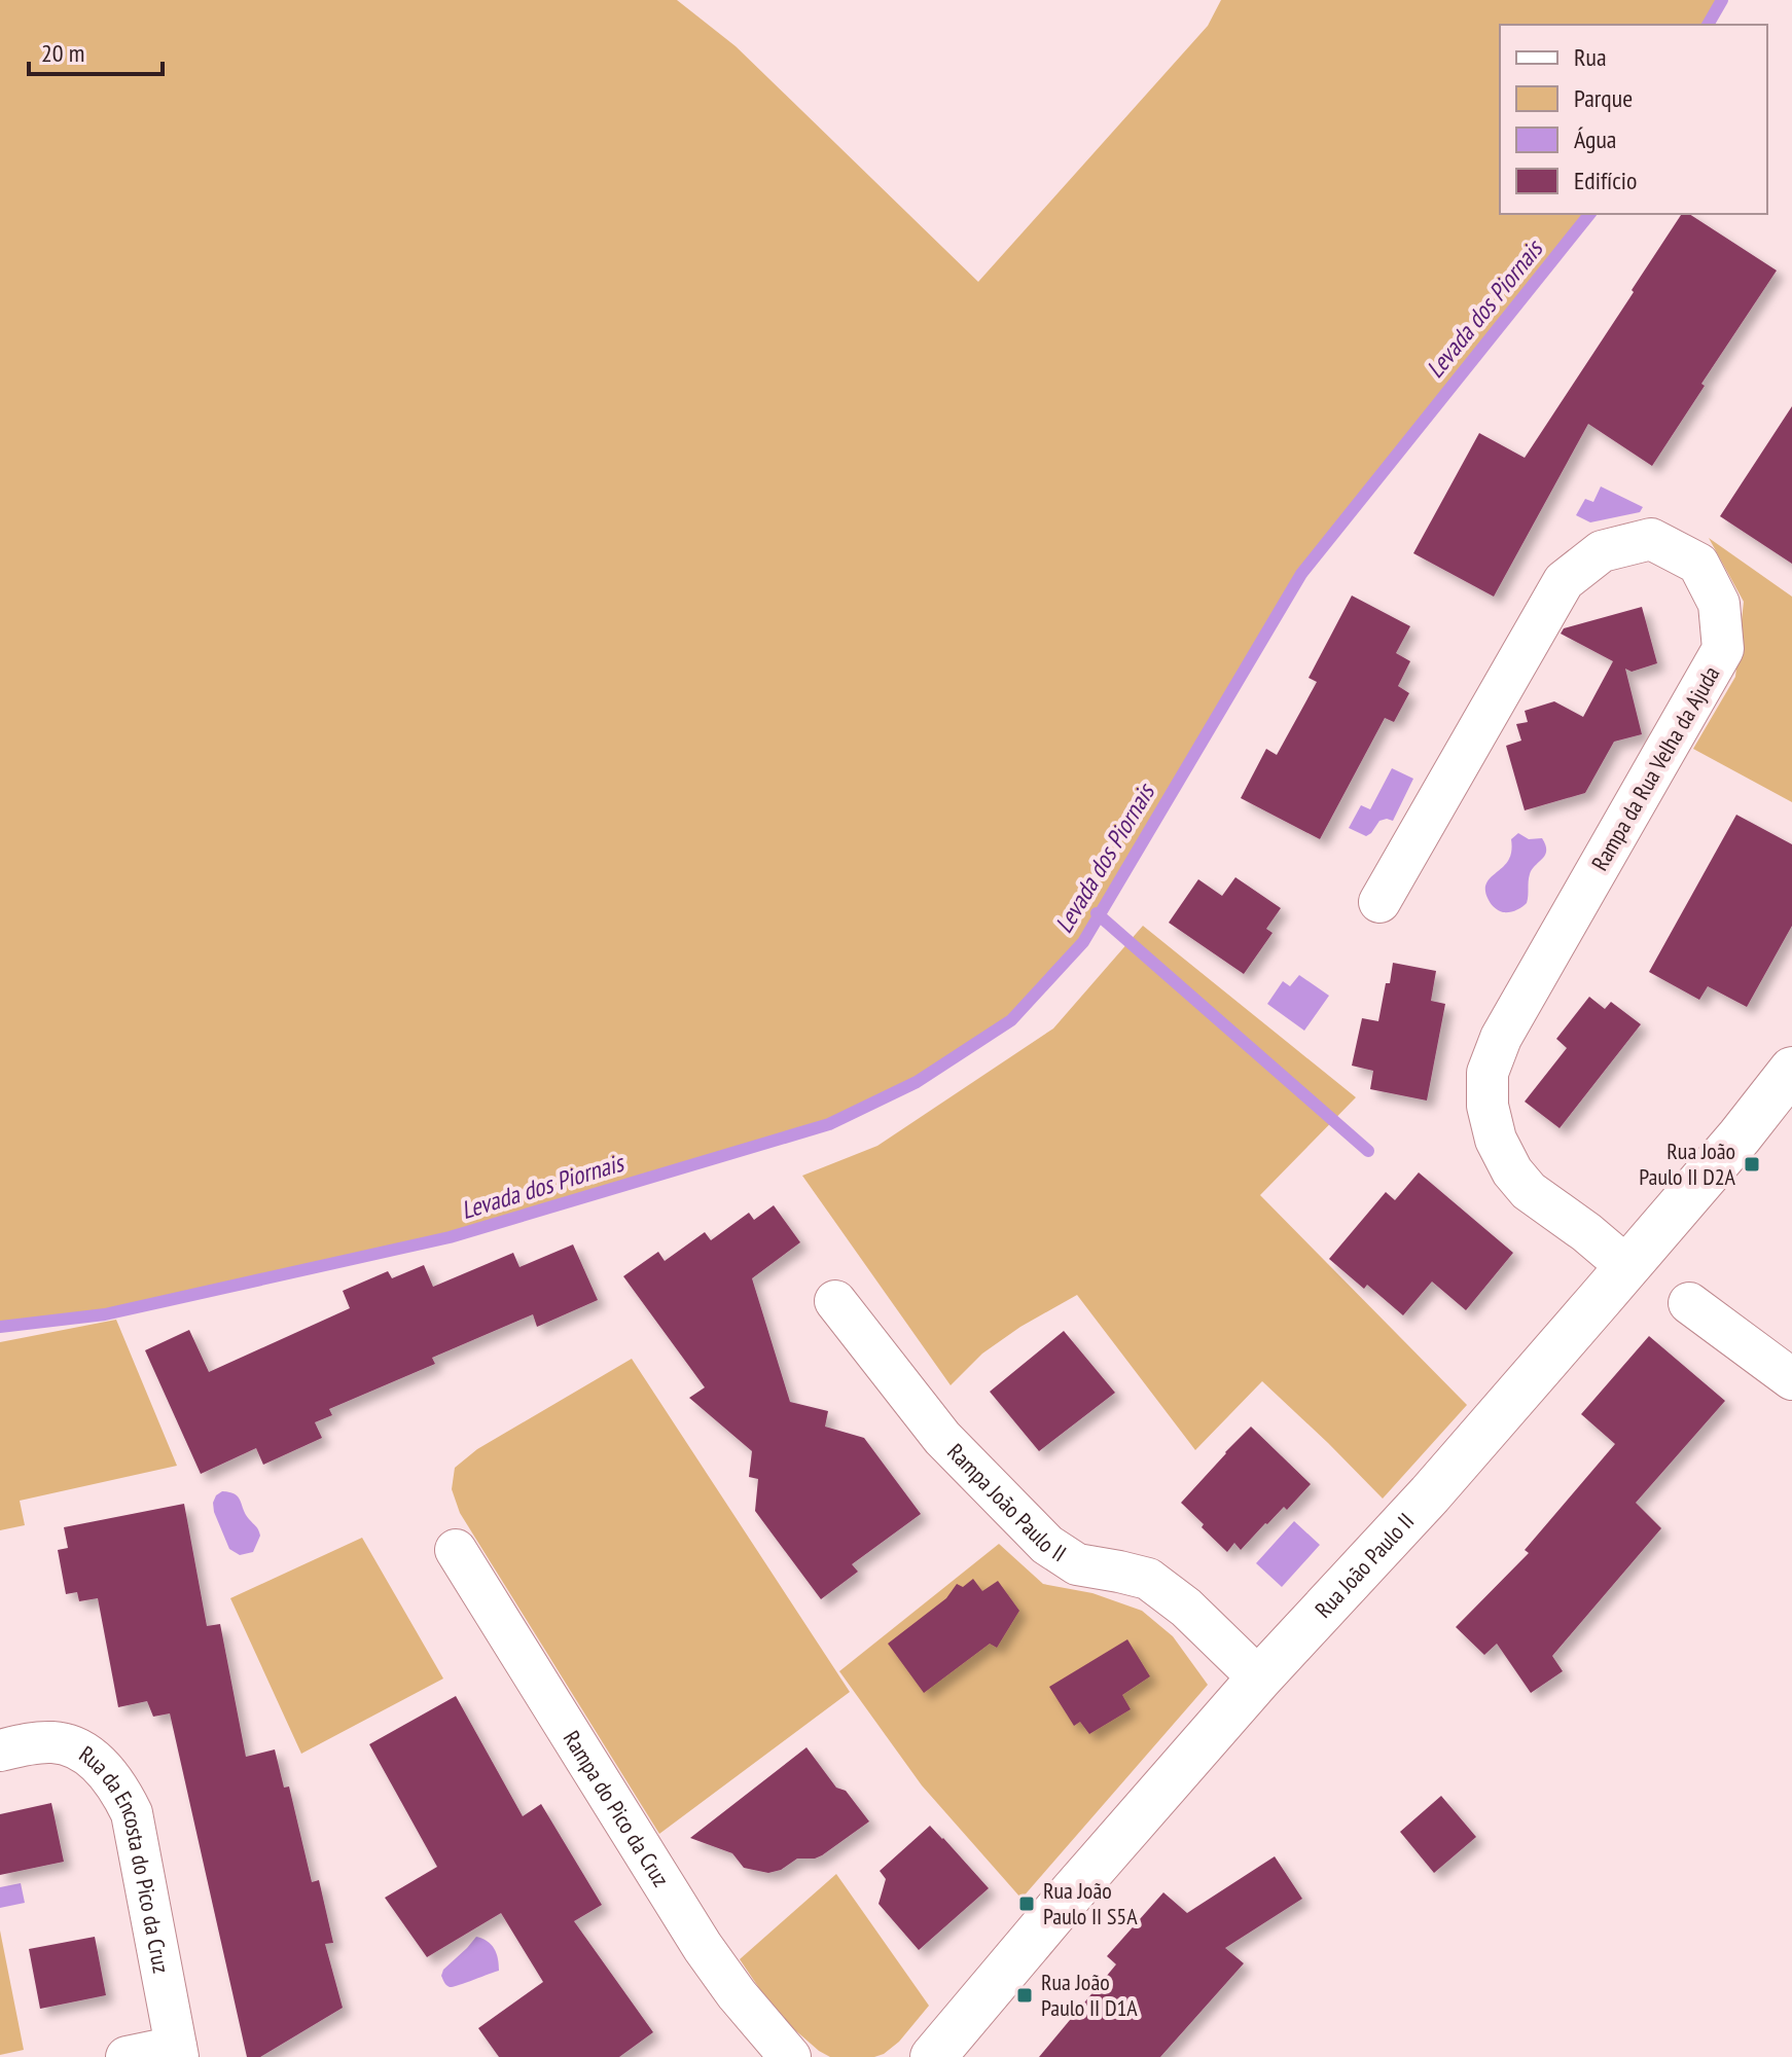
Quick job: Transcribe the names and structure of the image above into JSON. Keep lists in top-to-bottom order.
{
  "streets": {
    "street": [
      "Rampa da Rua Velha da Ajuda",
      "Rampa João Paulo II",
      "Rua João Paulo II",
      "Rampa do Pico da Cruz",
      "Rua da Encosta do Pico da Cruz"
    ]
  },
  "crossings": [
    ["Rampa da Rua Velha da Ajuda", "Rua João Paulo II"],
    ["Rampa João Paulo II", "Rua João Paulo II"]
  ],
  "water": ["Levada dos Piornais"],
  "places": {
    "transit": ["Rua João Paulo II D2A", "Rua João Paulo II S5A", "Rua João Paulo II D1A"]
  },
  "legend": [
    "Rua",
    "Parque",
    "Água",
    "Edifício"
  ],
  "scale_bar": "20 m"
}
